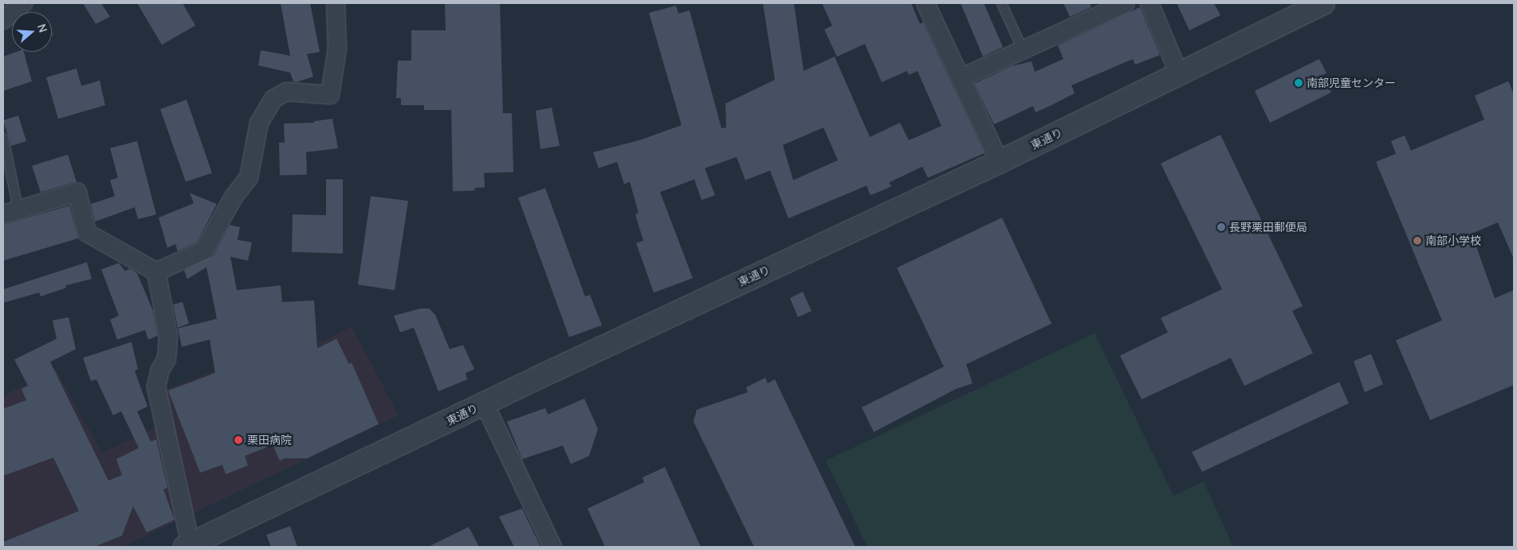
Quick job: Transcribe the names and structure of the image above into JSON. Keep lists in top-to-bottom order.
{
  "streets": {
    "street": ["東通り"]
  },
  "places": [
    "南部児童センター",
    "長野栗田郵便局",
    "南部小学校",
    "栗田病院"
  ],
  "north": "right"
}
